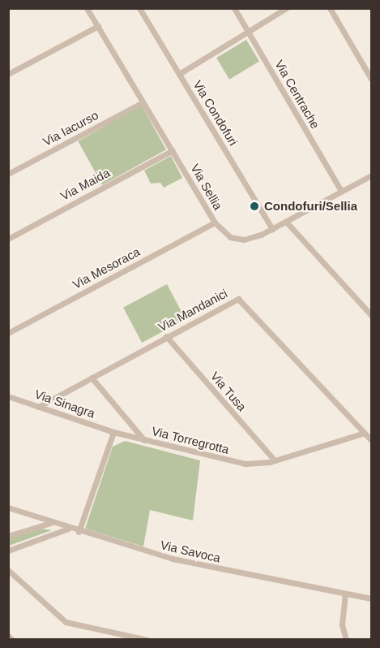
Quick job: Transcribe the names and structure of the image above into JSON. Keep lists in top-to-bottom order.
{
  "streets": {
    "street": [
      "Via Centrache",
      "Via Condofuri",
      "Via Iacurso",
      "Via Maida",
      "Via Sellia",
      "Via Mesoraca",
      "Via Mandanici",
      "Via Tusa",
      "Via Sinagra",
      "Via Torregrotta",
      "Via Savoca"
    ]
  },
  "crossings": [
    ["Via Centrache", "Via Sellia"],
    ["Via Condofuri", "Via Sellia"],
    ["Via Iacurso", "Via Sellia"],
    ["Via Maida", "Via Sellia"],
    ["Via Sellia", "Via Mesoraca"],
    ["Via Mandanici", "Via Tusa"],
    ["Via Mandanici", "Via Sinagra"],
    ["Via Mandanici", "Via Torregrotta"],
    ["Via Tusa", "Via Torregrotta"],
    ["Via Sinagra", "Via Torregrotta"]
  ],
  "places": ["Condofuri/Sellia"]
}
